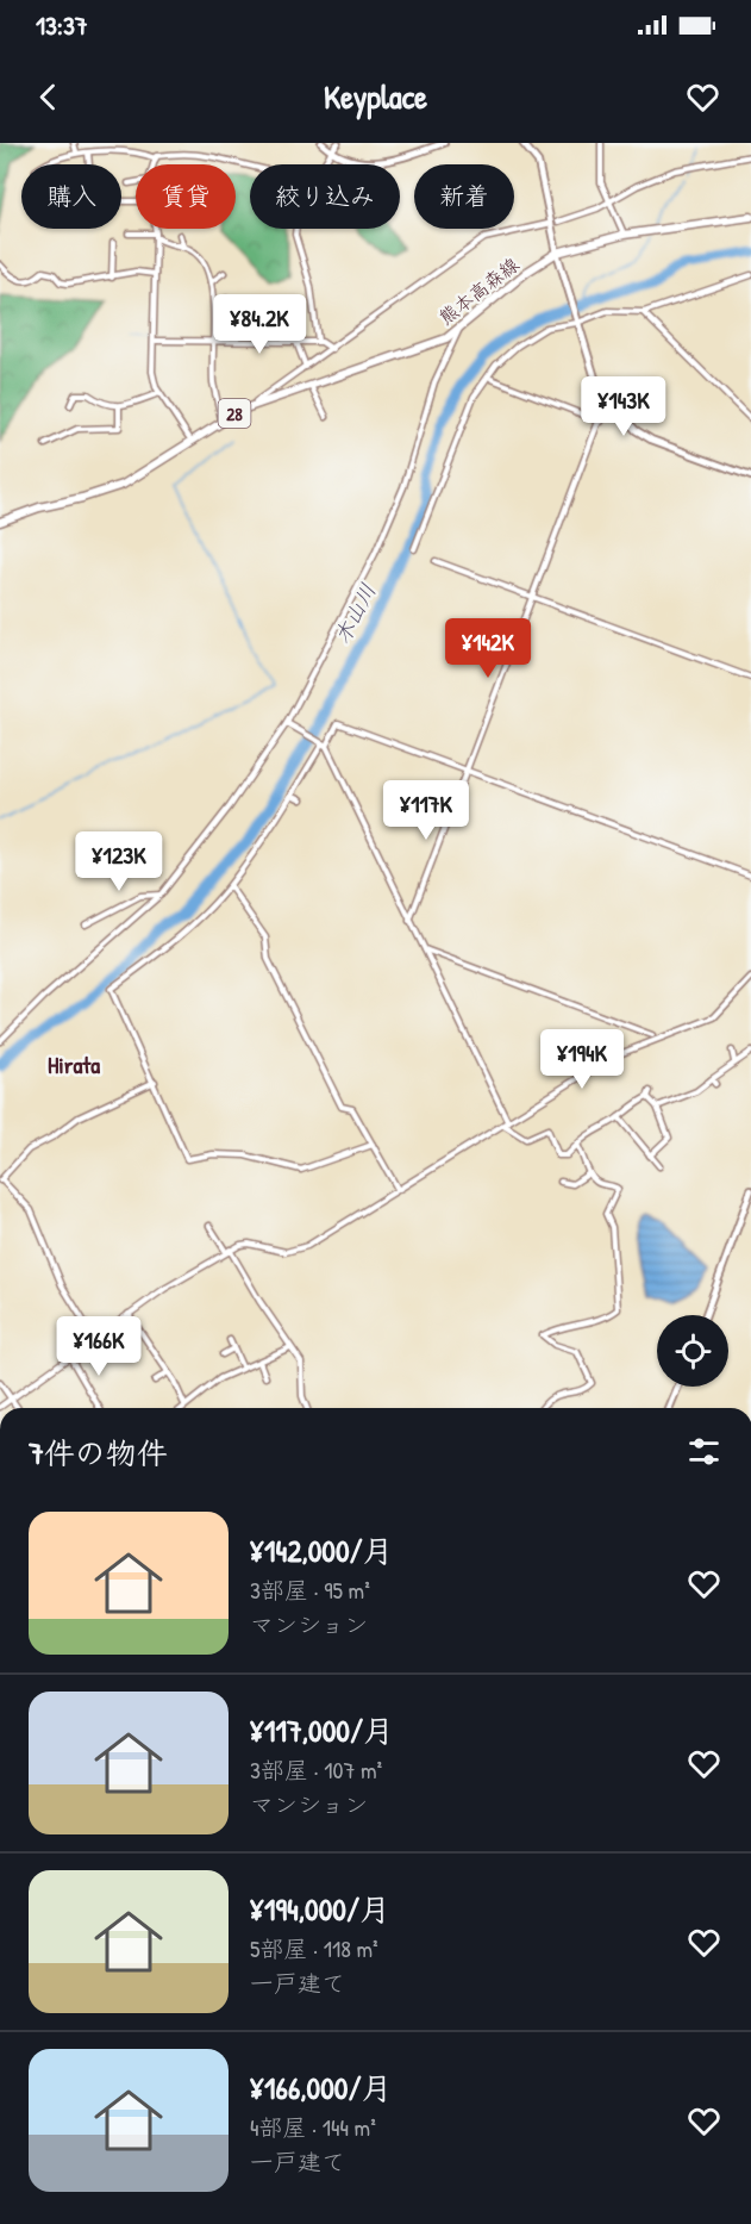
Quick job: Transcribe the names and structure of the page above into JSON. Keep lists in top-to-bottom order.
{
  "streets": {
    "main road": ["熊本高森線", "28"]
  },
  "districts": ["Hirata"],
  "water": ["木山川"],
  "page": {
    "status": "13:37",
    "header": "Keyplace",
    "chip": [
      "購入",
      "賃貸",
      "絞り込み",
      "新着"
    ],
    "price": [
      "¥84.2K",
      "¥143K",
      "¥142K",
      "¥117K",
      "¥123K",
      "¥194K",
      "¥166K"
    ],
    "heading": "7件の物件",
    "list": [
      {
        "name": "¥142,000/月",
        "note": "3部屋 · 95 m² · マンション"
      },
      {
        "name": "¥117,000/月",
        "note": "3部屋 · 107 m² · マンション"
      },
      {
        "name": "¥194,000/月",
        "note": "5部屋 · 118 m² · 一戸建て"
      },
      {
        "name": "¥166,000/月",
        "note": "4部屋 · 144 m² · 一戸建て"
      }
    ]
  }
}
